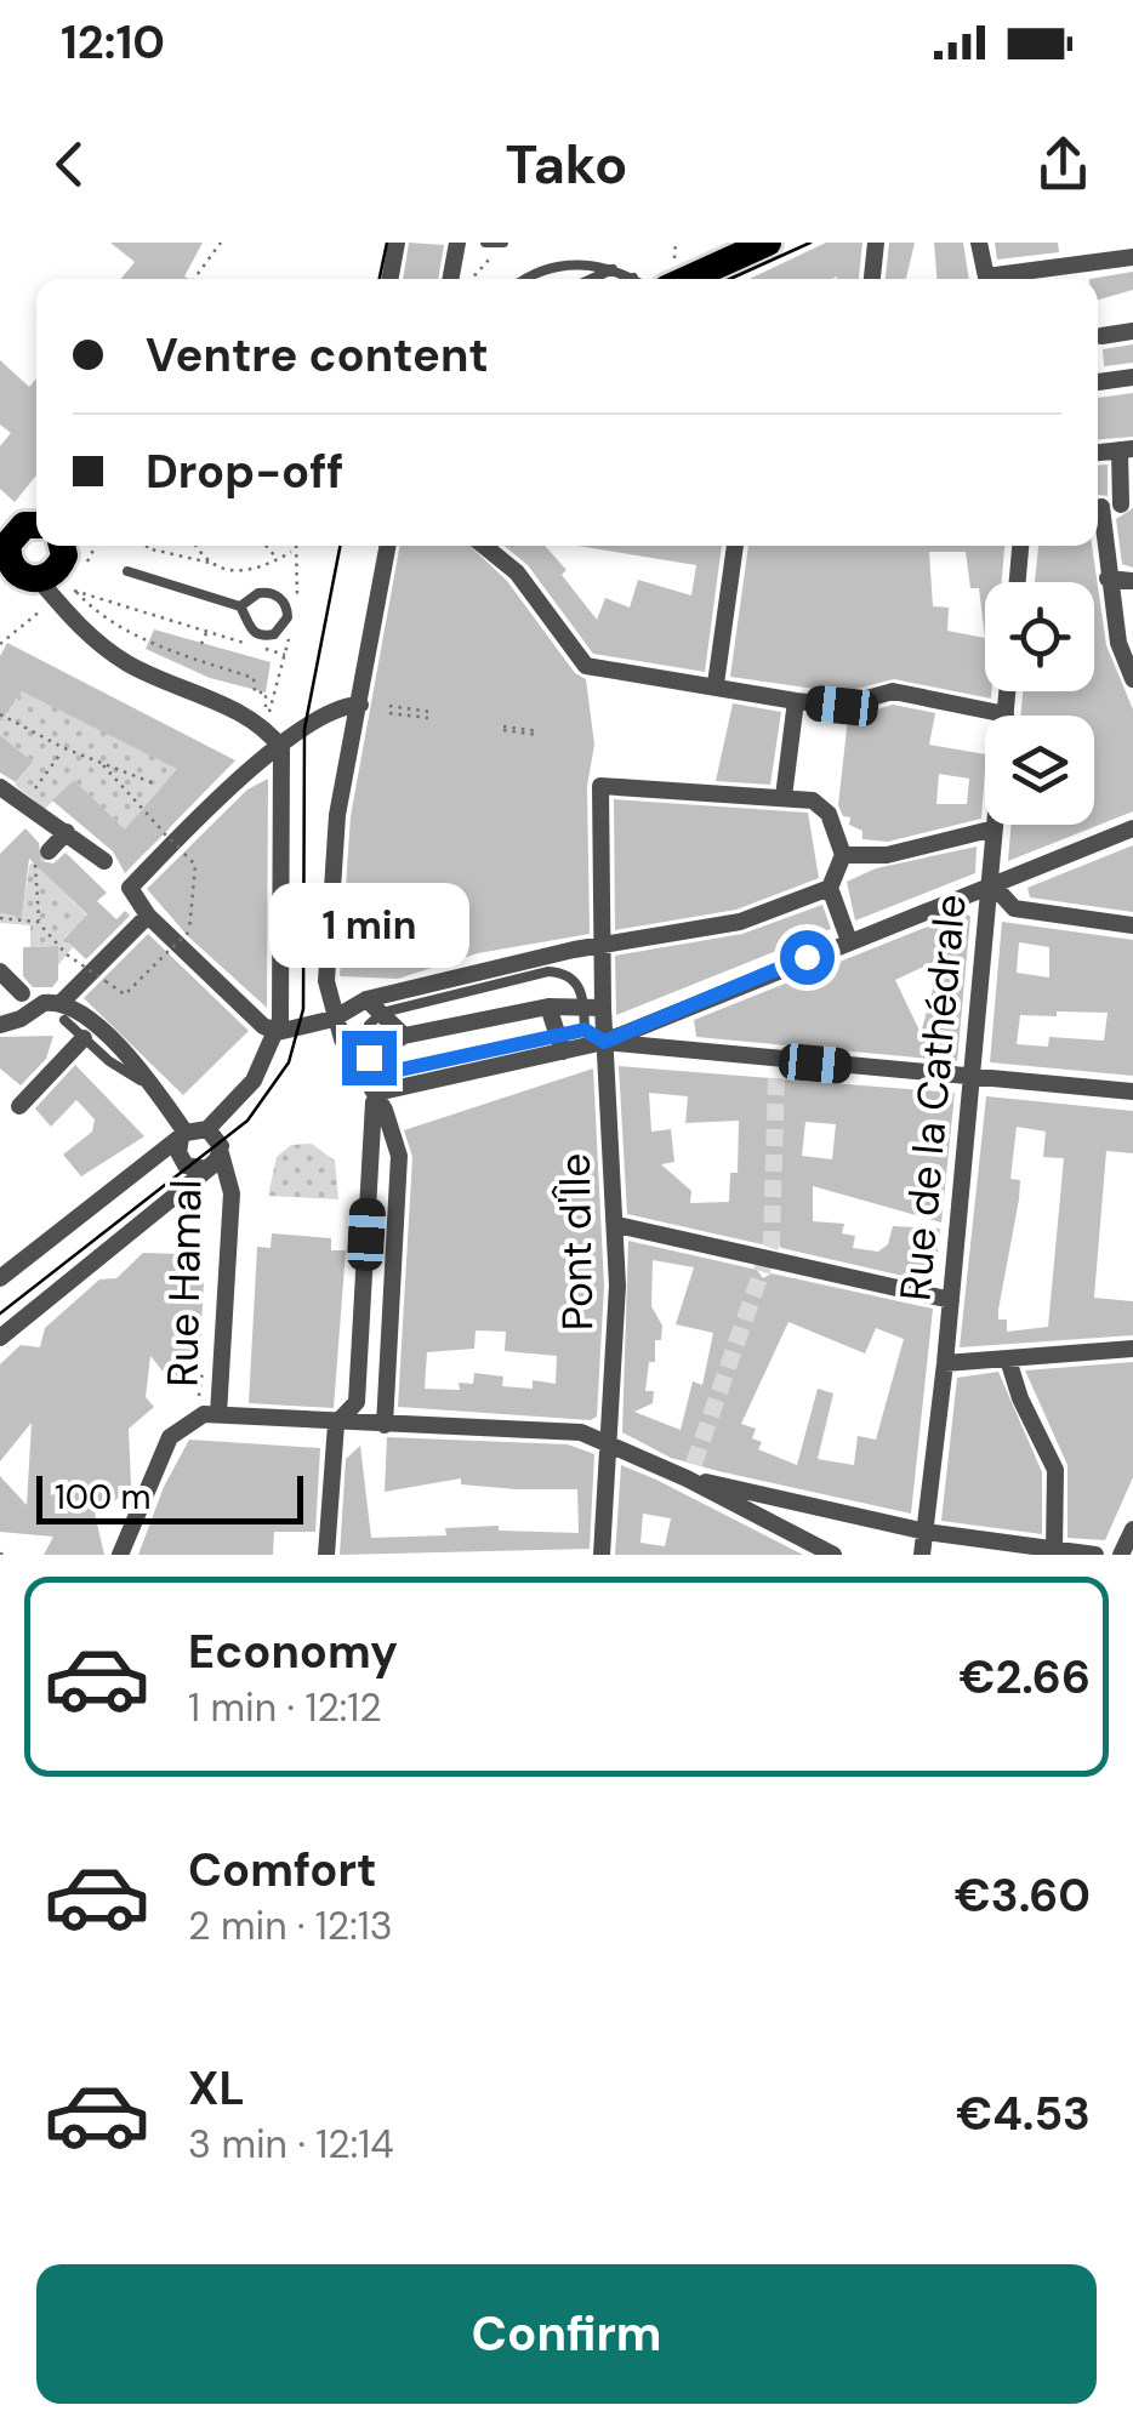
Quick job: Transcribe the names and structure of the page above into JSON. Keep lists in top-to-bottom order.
{
  "streets": {
    "street": ["Rue de la Cathédrale", "Pont d'Île", "Rue Hamal"]
  },
  "scale_bar": "100 m",
  "page": {
    "status": "12:10",
    "header": "Tako",
    "banner": ["Ventre content", "Drop-off"],
    "bubble": "1 min",
    "scale": "100 m",
    "list": [
      {
        "name": "Economy",
        "note": "1 min · 12:12",
        "value": "€2.66"
      },
      {
        "name": "Comfort",
        "note": "2 min · 12:13",
        "value": "€3.60"
      },
      {
        "name": "XL",
        "note": "3 min · 12:14",
        "value": "€4.53"
      }
    ],
    "buttons": "Confirm"
  }
}
